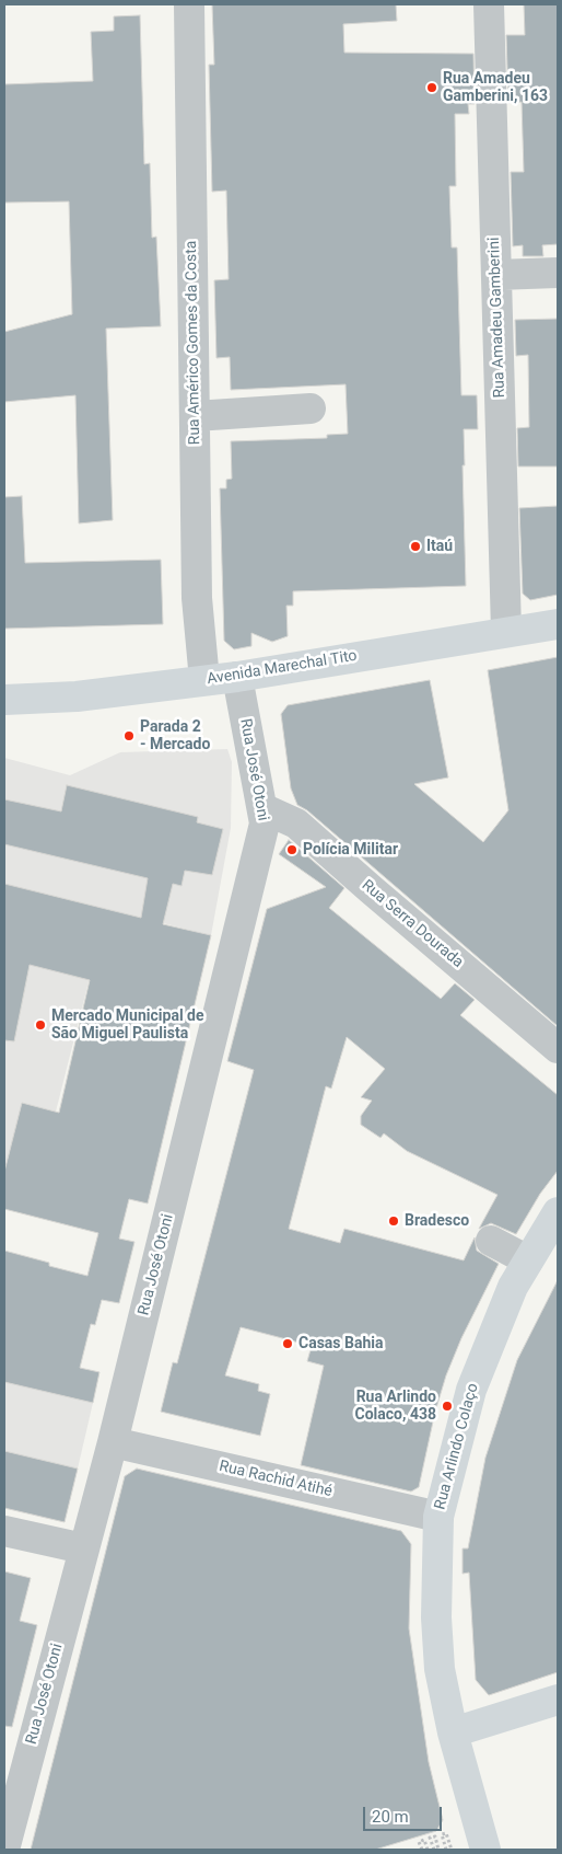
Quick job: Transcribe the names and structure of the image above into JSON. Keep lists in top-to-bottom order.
{
  "streets": {
    "main road": ["Avenida Marechal Tito", "Rua Arlindo Colaço"],
    "street": [
      "Rua Amadeu Gamberini",
      "Rua Américo Gomes da Costa",
      "Rua José Otoni",
      "Rua Serra Dourada",
      "Rua Rachid Atihé"
    ]
  },
  "crossings": [
    ["Rua Amadeu Gamberini", "Avenida Marechal Tito"],
    ["Rua Américo Gomes da Costa", "Avenida Marechal Tito"],
    ["Avenida Marechal Tito", "Rua José Otoni"],
    ["Rua José Otoni", "Rua Serra Dourada"],
    ["Rua José Otoni", "Rua Rachid Atihé"],
    ["Rua Arlindo Colaço", "Rua Rachid Atihé"]
  ],
  "places": [
    "Rua Amadeu Gamberini, 163",
    "Itaú",
    "Parada 2 - Mercado",
    "Polícia Militar",
    "Mercado Municipal de São Miguel Paulista",
    "Bradesco",
    "Casas Bahia",
    "Rua Arlindo Colaco, 438"
  ],
  "scale_bar": "20 m"
}
